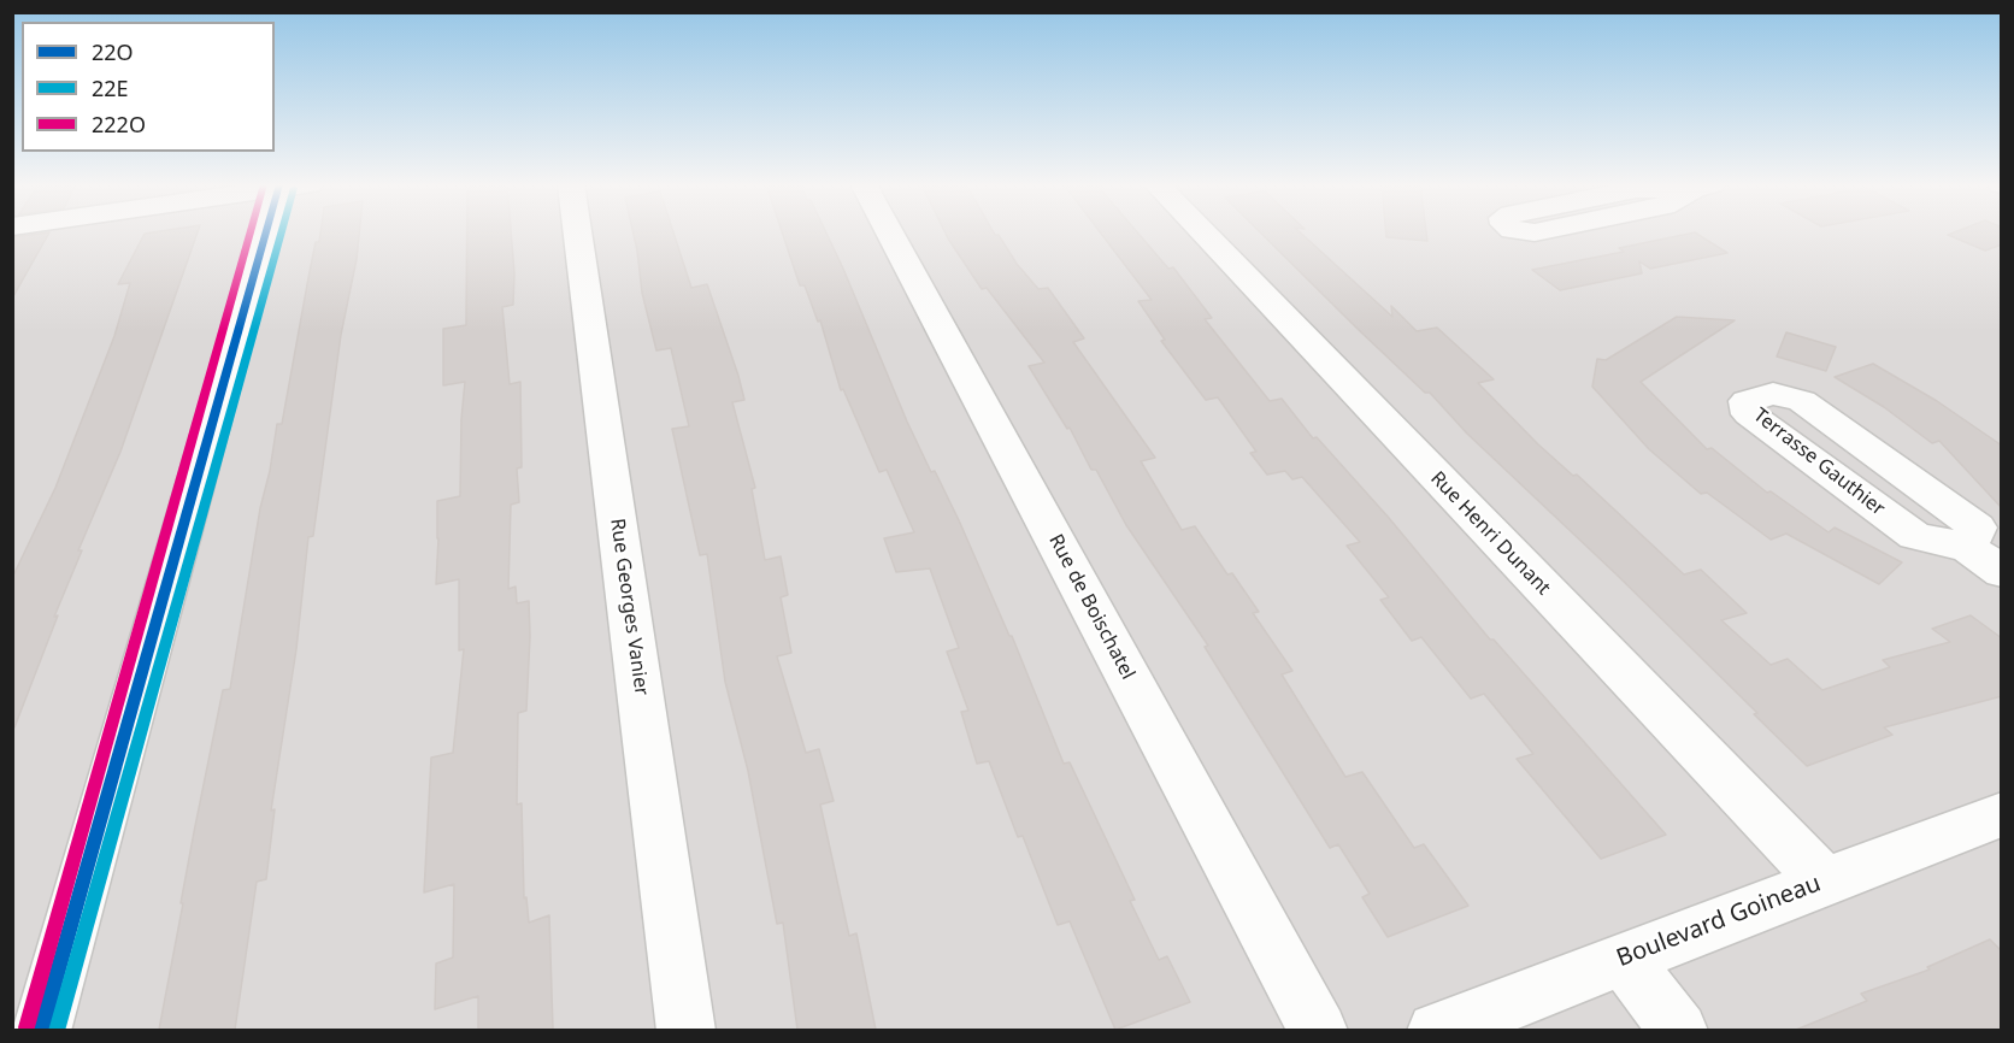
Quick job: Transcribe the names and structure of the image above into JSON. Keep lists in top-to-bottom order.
{
  "streets": {
    "street": [
      "Terrasse Gauthier",
      "Rue Henri Dunant",
      "Rue Georges Vanier",
      "Rue de Boischatel",
      "Boulevard Goineau"
    ]
  },
  "crossings": [
    ["Rue Henri Dunant", "Boulevard Goineau"]
  ],
  "lines": ["transit line 22O", "transit line 22E", "transit line 222O"],
  "legend": ["22O", "22E", "222O"]
}
